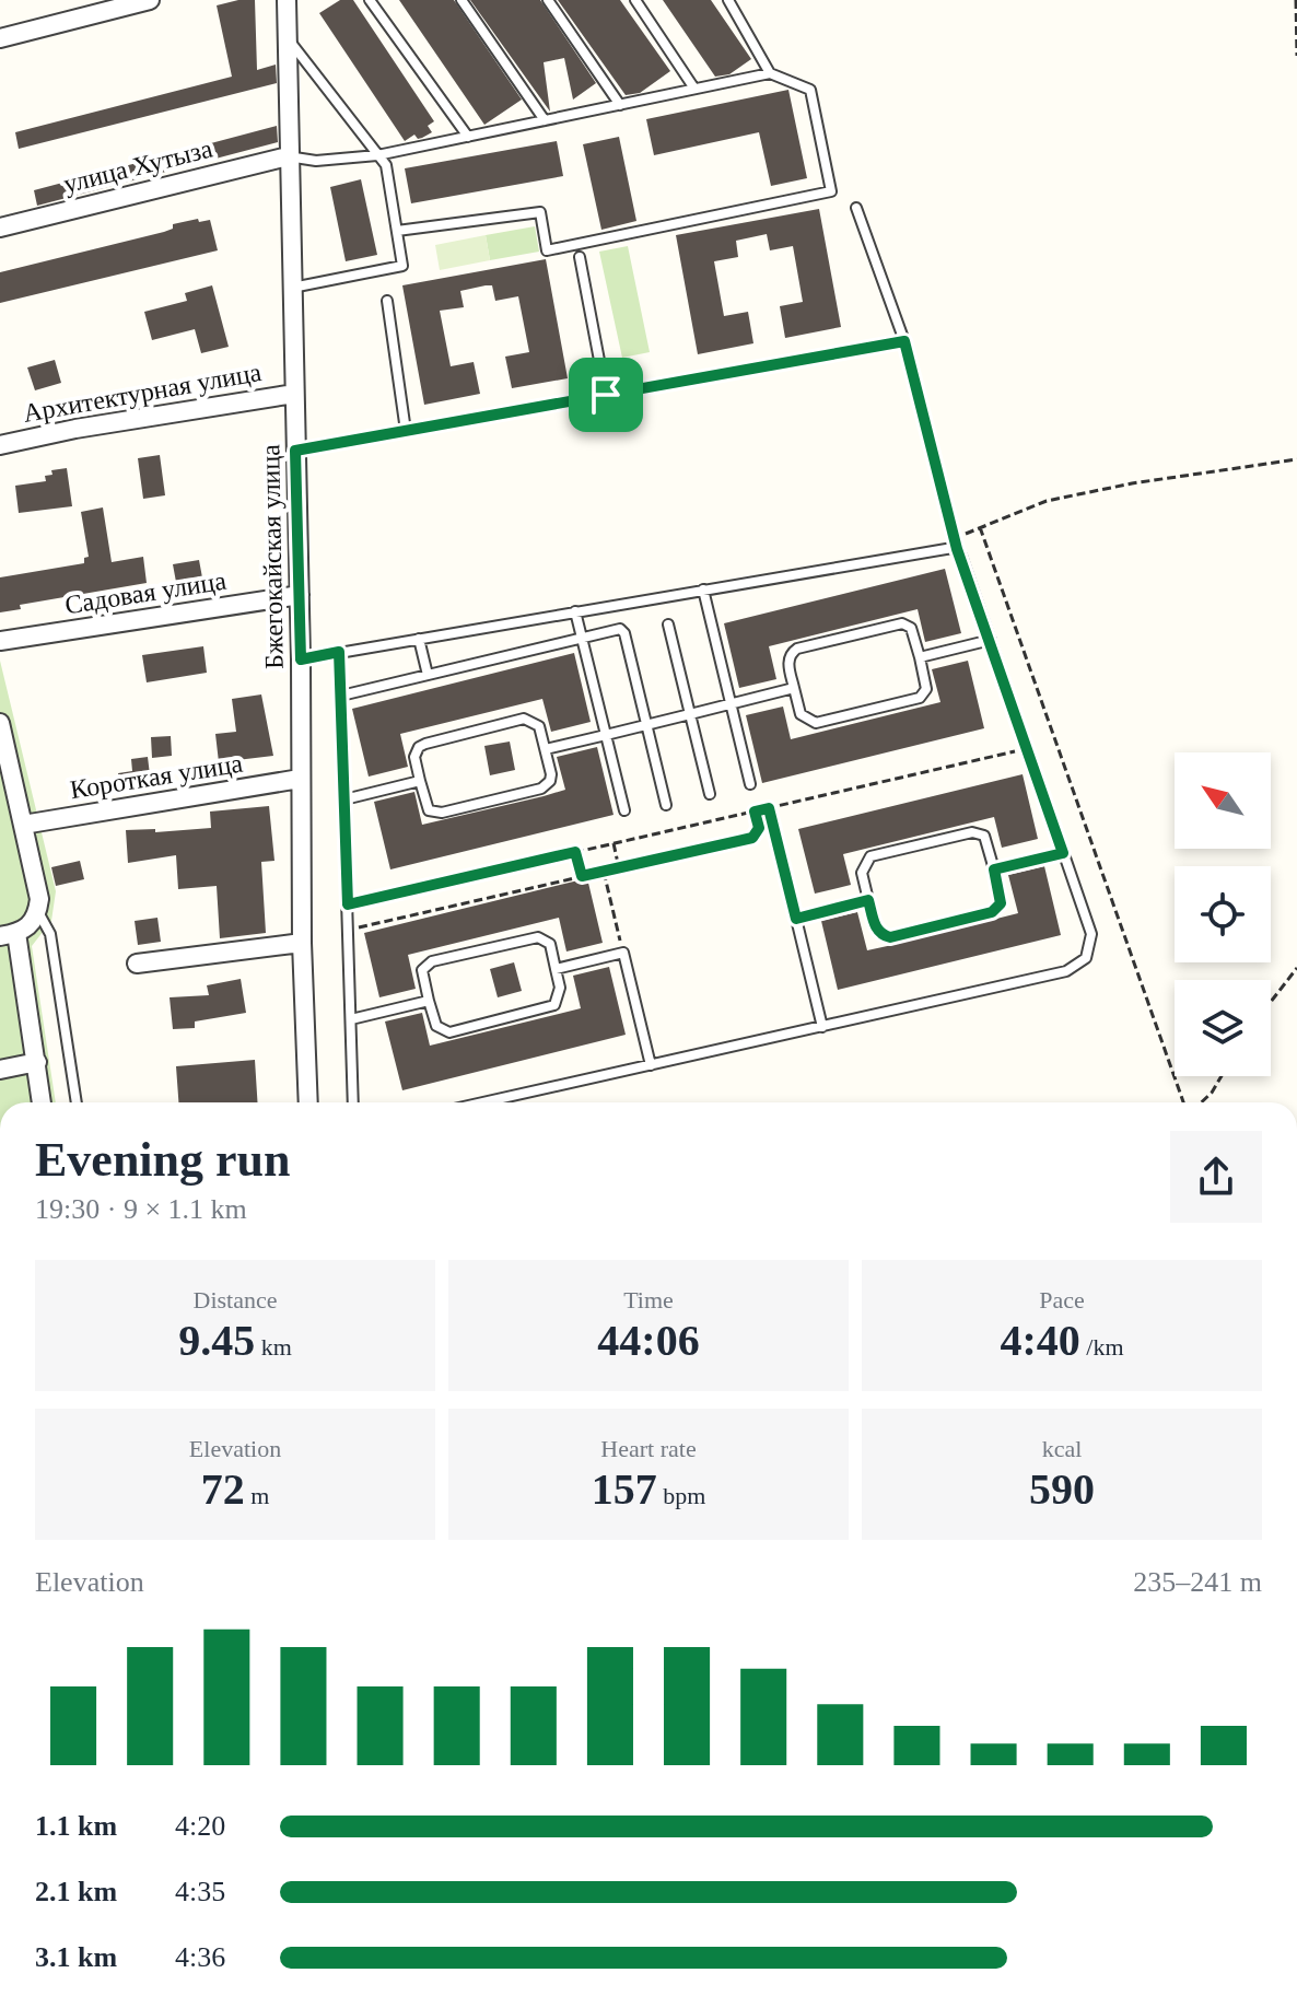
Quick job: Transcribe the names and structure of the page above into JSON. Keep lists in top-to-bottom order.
{
  "streets": {
    "street": [
      "улица Хутыза",
      "Архитектурная улица",
      "Бжегокайская улица",
      "Садовая улица",
      "Короткая улица"
    ]
  },
  "crossings": [
    ["улица Хутыза", "Бжегокайская улица"],
    ["Архитектурная улица", "Бжегокайская улица"],
    ["Бжегокайская улица", "Садовая улица"],
    ["Бжегокайская улица", "Короткая улица"]
  ],
  "north": "top left",
  "page": {
    "heading": ["Evening run", "19:30 · 9 × 1.1 km"],
    "stats": [
      ["Distance", "9.45 km"],
      ["Time", "44:06"],
      ["Pace", "4:40 /km"],
      ["Elevation", "72 m"],
      ["Heart rate", "157 bpm"],
      ["kcal", "590"]
    ],
    "chart": ["Elevation", "235–241 m"],
    "list": [
      {
        "name": "1.1 km",
        "note": "4:20"
      },
      {
        "name": "2.1 km",
        "note": "4:35"
      },
      {
        "name": "3.1 km",
        "note": "4:36"
      }
    ]
  }
}
